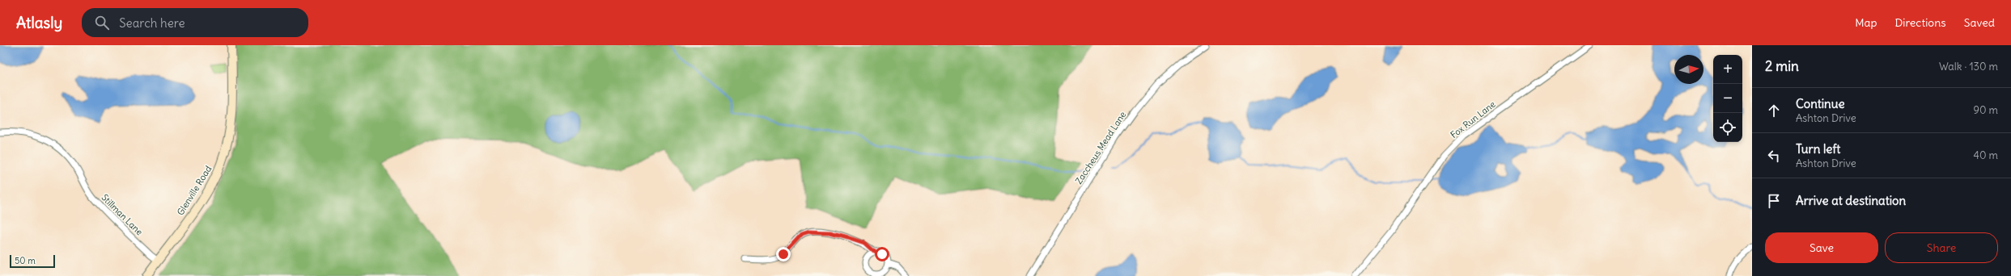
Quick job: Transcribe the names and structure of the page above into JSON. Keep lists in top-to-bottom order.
{
  "streets": {
    "main road": ["Glenville Road"],
    "street": ["Fox Run Lane", "Zaccheus Mead Lane", "Stillman Lane"]
  },
  "crossings": [
    ["Glenville Road", "Stillman Lane"]
  ],
  "scale_bar": "50 m",
  "north": "right",
  "page": {
    "header": "Atlasly",
    "search": "Search here",
    "nav": ["Map", "Directions", "Saved"],
    "heading": ["2 min", "Walk · 130 m"],
    "map_buttons": ["+", "−"],
    "list": [
      ["Continue", "Ashton Drive", "90 m"],
      ["Turn left", "Ashton Drive", "40 m"],
      "Arrive at destination"
    ],
    "buttons": ["Save", "Share"],
    "scale": "50 m"
  }
}
